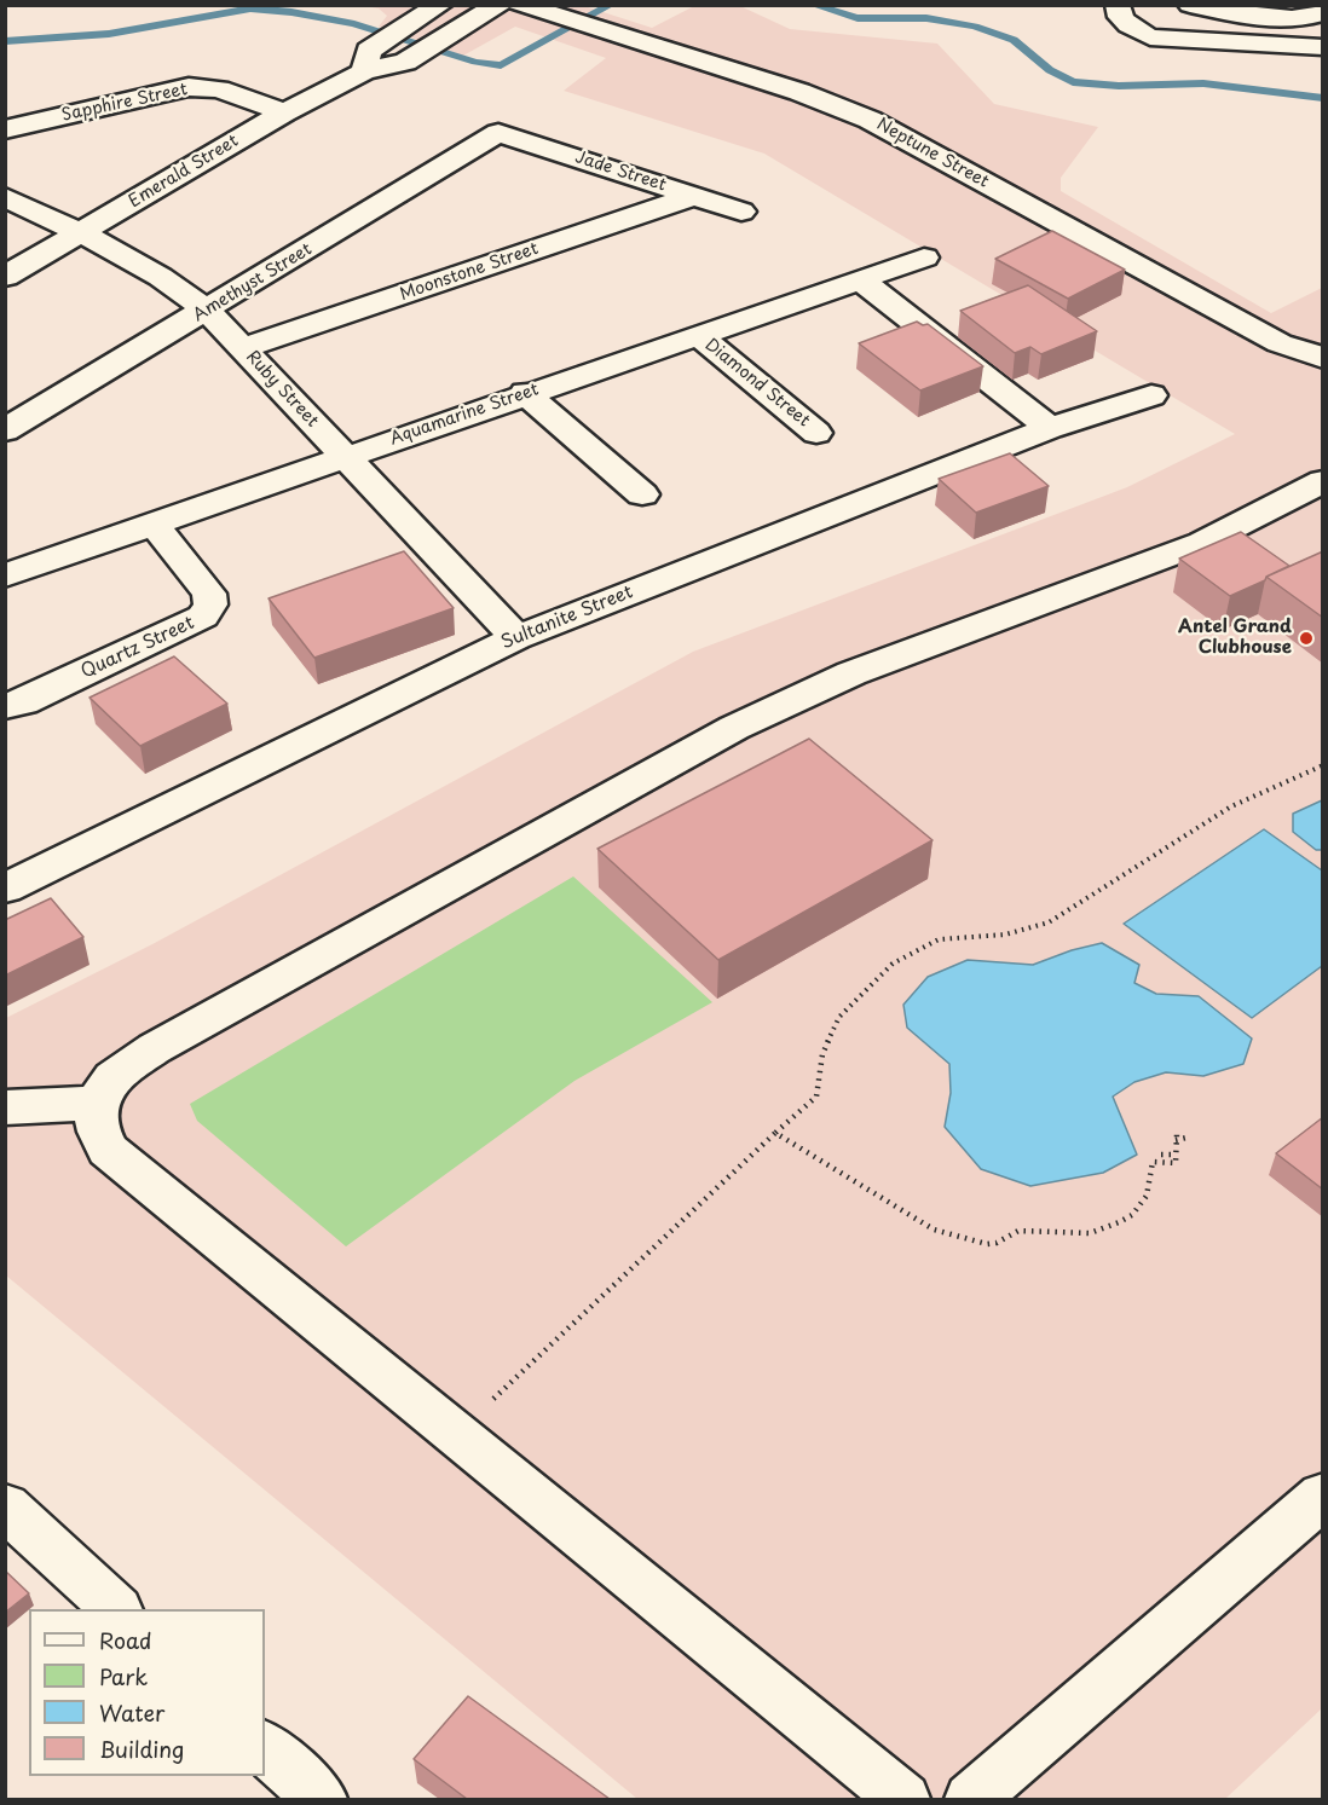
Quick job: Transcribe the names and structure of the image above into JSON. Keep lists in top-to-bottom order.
{
  "streets": {
    "street": [
      "Sapphire Street",
      "Neptune Street",
      "Emerald Street",
      "Jade Street",
      "Moonstone Street",
      "Amethyst Street",
      "Diamond Street",
      "Ruby Street",
      "Aquamarine Street",
      "Sultanite Street",
      "Quartz Street"
    ]
  },
  "crossings": [
    ["Sapphire Street", "Emerald Street"],
    ["Emerald Street", "Ruby Street"],
    ["Jade Street", "Moonstone Street"],
    ["Jade Street", "Amethyst Street"],
    ["Moonstone Street", "Ruby Street"],
    ["Amethyst Street", "Ruby Street"],
    ["Diamond Street", "Aquamarine Street"],
    ["Ruby Street", "Aquamarine Street"],
    ["Ruby Street", "Sultanite Street"],
    ["Aquamarine Street", "Quartz Street"]
  ],
  "places": ["Antel Grand Clubhouse"],
  "legend": [
    "Road",
    "Park",
    "Water",
    "Building"
  ]
}
